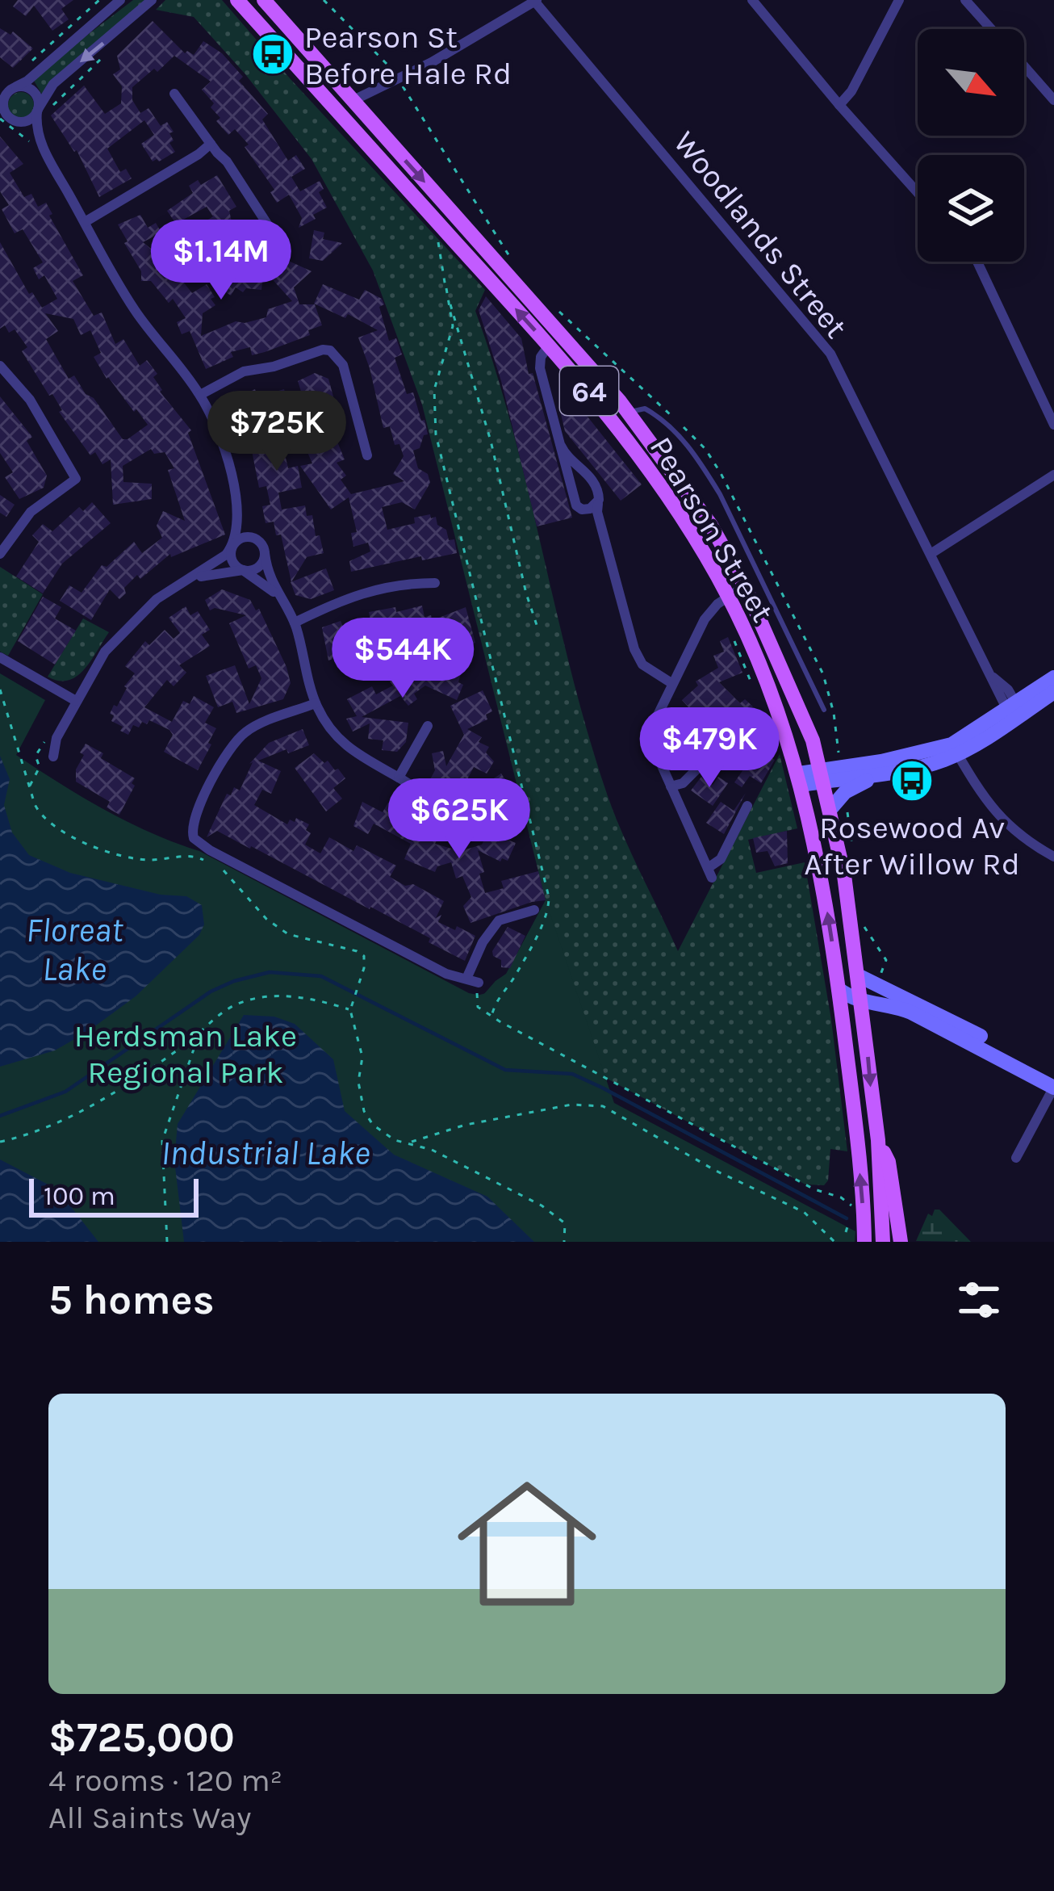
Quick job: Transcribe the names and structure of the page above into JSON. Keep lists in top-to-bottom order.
{
  "streets": {
    "main road": ["64", "Pearson Street"],
    "street": ["Woodlands Street"]
  },
  "crossings": [
    ["64", "Pearson Street"]
  ],
  "water": ["Floreat Lake", "Industrial Lake"],
  "parks": ["Herdsman Lake Regional Park"],
  "places": {
    "bus stop": ["Pearson St Before Hale Rd", "Rosewood Av After Willow Rd"]
  },
  "scale_bar": "100 m",
  "north": "bottom right",
  "page": {
    "price": [
      "$1.14M",
      "$725K",
      "$544K",
      "$479K",
      "$625K"
    ],
    "scale": "100 m",
    "heading": "5 homes",
    "list": [
      {
        "name": "$725,000",
        "note": "4 rooms · 120 m² · All Saints Way"
      }
    ]
  }
}
